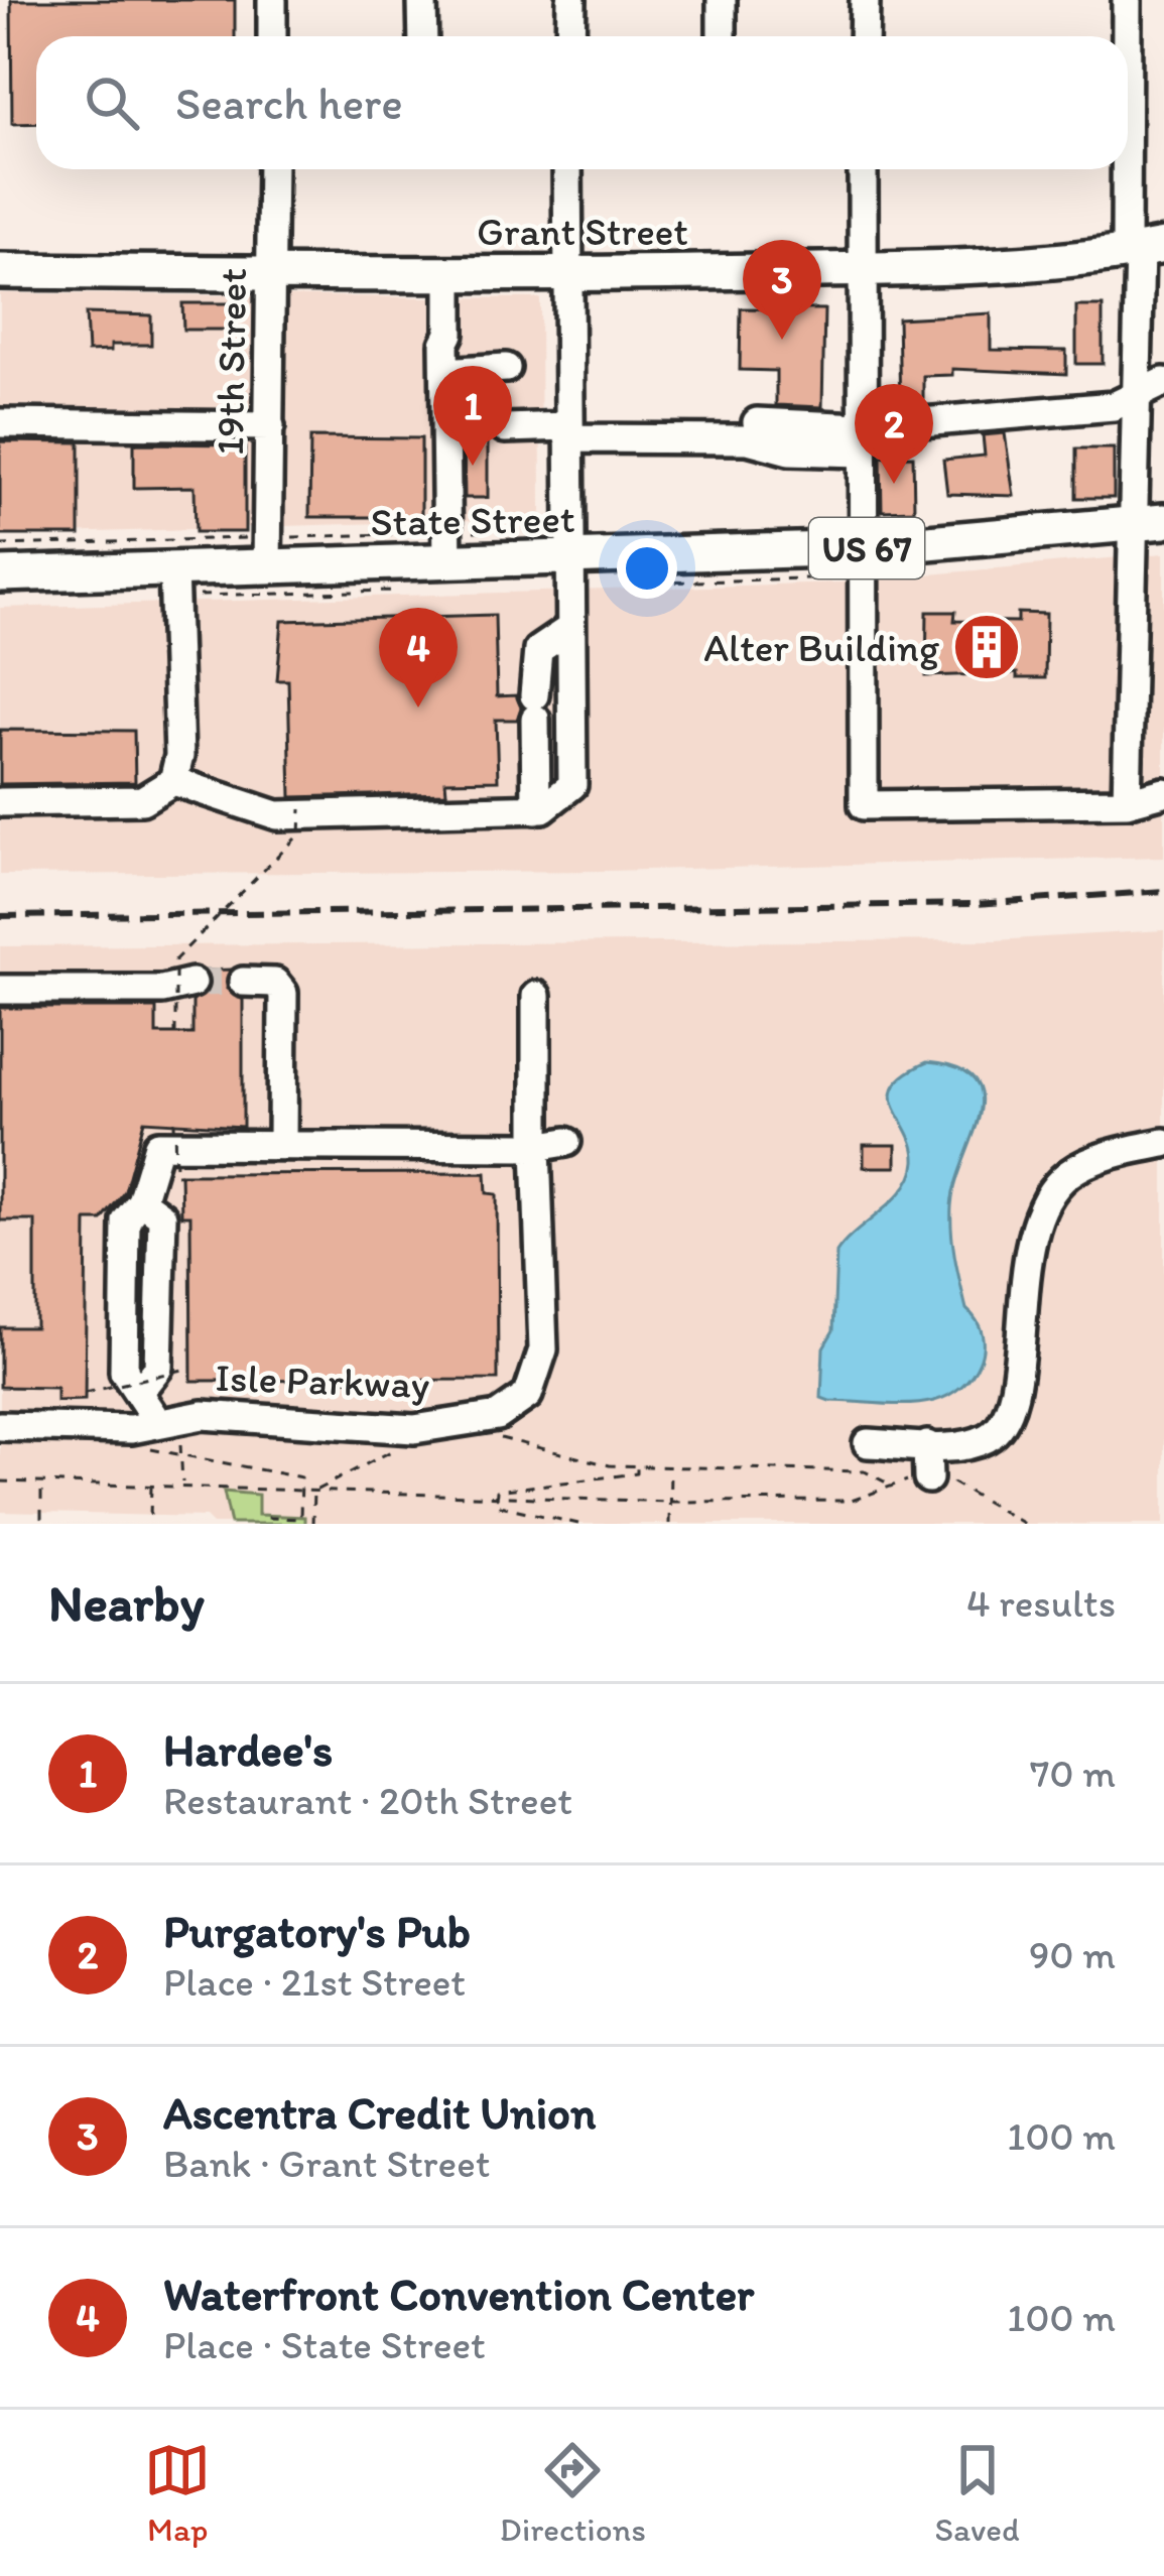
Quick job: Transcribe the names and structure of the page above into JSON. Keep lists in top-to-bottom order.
{
  "streets": {
    "main road": ["Grant Street", "State Street", "US 67"],
    "street": ["19th Street", "Isle Parkway"]
  },
  "crossings": [
    ["Grant Street", "19th Street"],
    ["19th Street", "State Street"]
  ],
  "places": {
    "building": ["Alter Building"]
  },
  "page": {
    "search": "Search here",
    "pins": [
      "3",
      "1",
      "2",
      "4"
    ],
    "heading": ["Nearby", "4 results"],
    "list": [
      {
        "mark": "1",
        "name": "Hardee's",
        "note": "Restaurant · 20th Street",
        "value": "70 m"
      },
      {
        "mark": "2",
        "name": "Purgatory's Pub",
        "note": "Place · 21st Street",
        "value": "90 m"
      },
      {
        "mark": "3",
        "name": "Ascentra Credit Union",
        "note": "Bank · Grant Street",
        "value": "100 m"
      },
      {
        "mark": "4",
        "name": "Waterfront Convention Center",
        "note": "Place · State Street",
        "value": "100 m"
      }
    ],
    "nav": ["Map", "Directions", "Saved"]
  }
}
